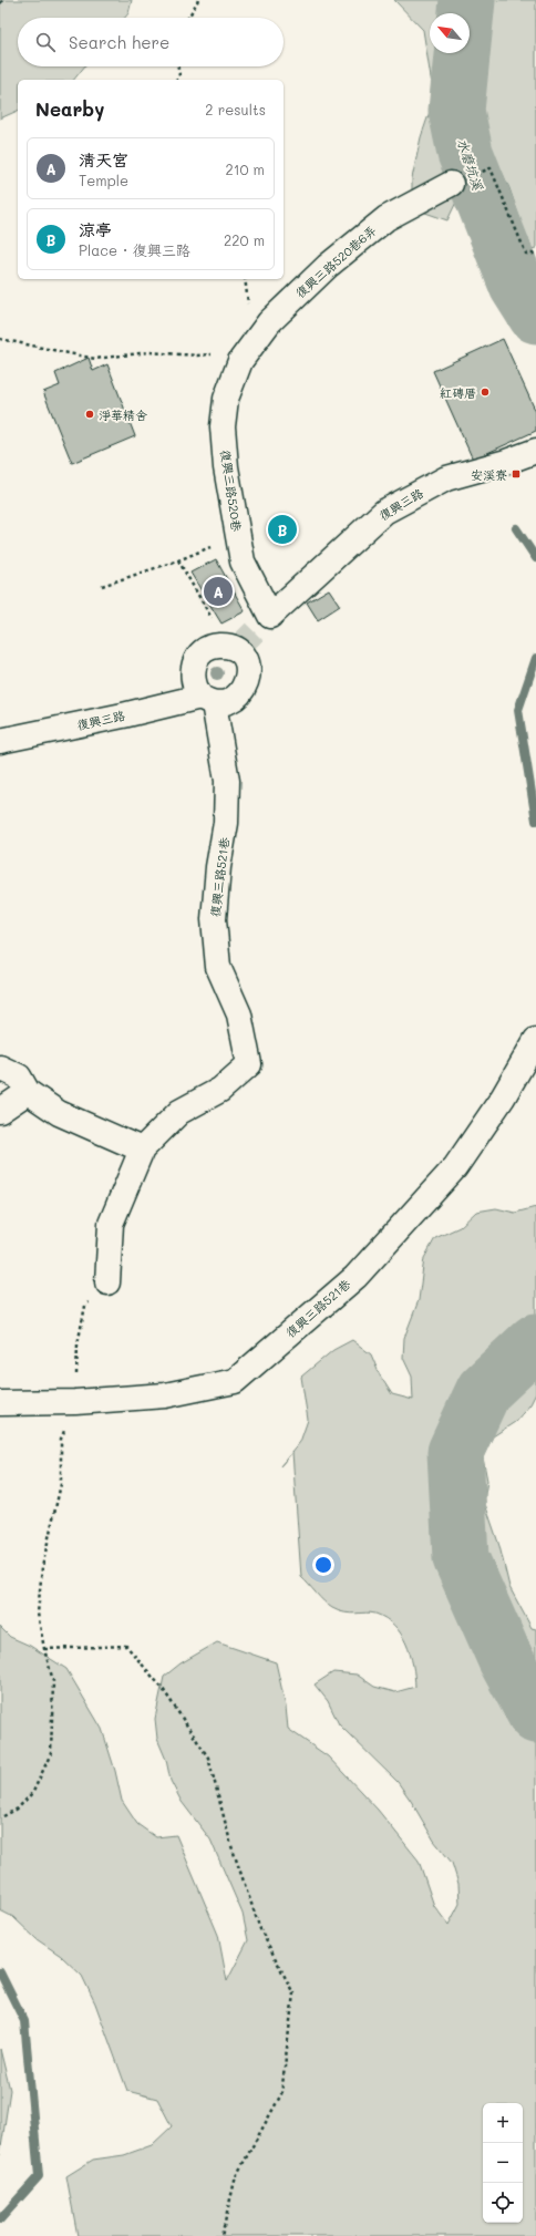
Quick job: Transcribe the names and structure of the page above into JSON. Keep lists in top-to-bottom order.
{
  "streets": {
    "street": [
      "復興三路520巷6弄",
      "復興三路520巷",
      "復興三路",
      "復興三路521巷"
    ]
  },
  "crossings": [
    ["復興三路520巷6弄", "復興三路520巷"],
    ["復興三路520巷", "復興三路"],
    ["復興三路", "復興三路521巷"]
  ],
  "water": ["水磨坑溪"],
  "places": {
    "other": ["紅磚厝", "淨華精舍"],
    "transit": ["安溪寮"]
  },
  "north": "top left",
  "page": {
    "search": "Search here",
    "heading": ["Nearby", "2 results"],
    "list": [
      {
        "mark": "A",
        "name": "清天宮",
        "note": "Temple",
        "value": "210 m"
      },
      {
        "mark": "B",
        "name": "涼亭",
        "note": "Place · 復興三路",
        "value": "220 m"
      }
    ],
    "pins": ["B", "A"],
    "map_buttons": ["+", "−"]
  }
}
